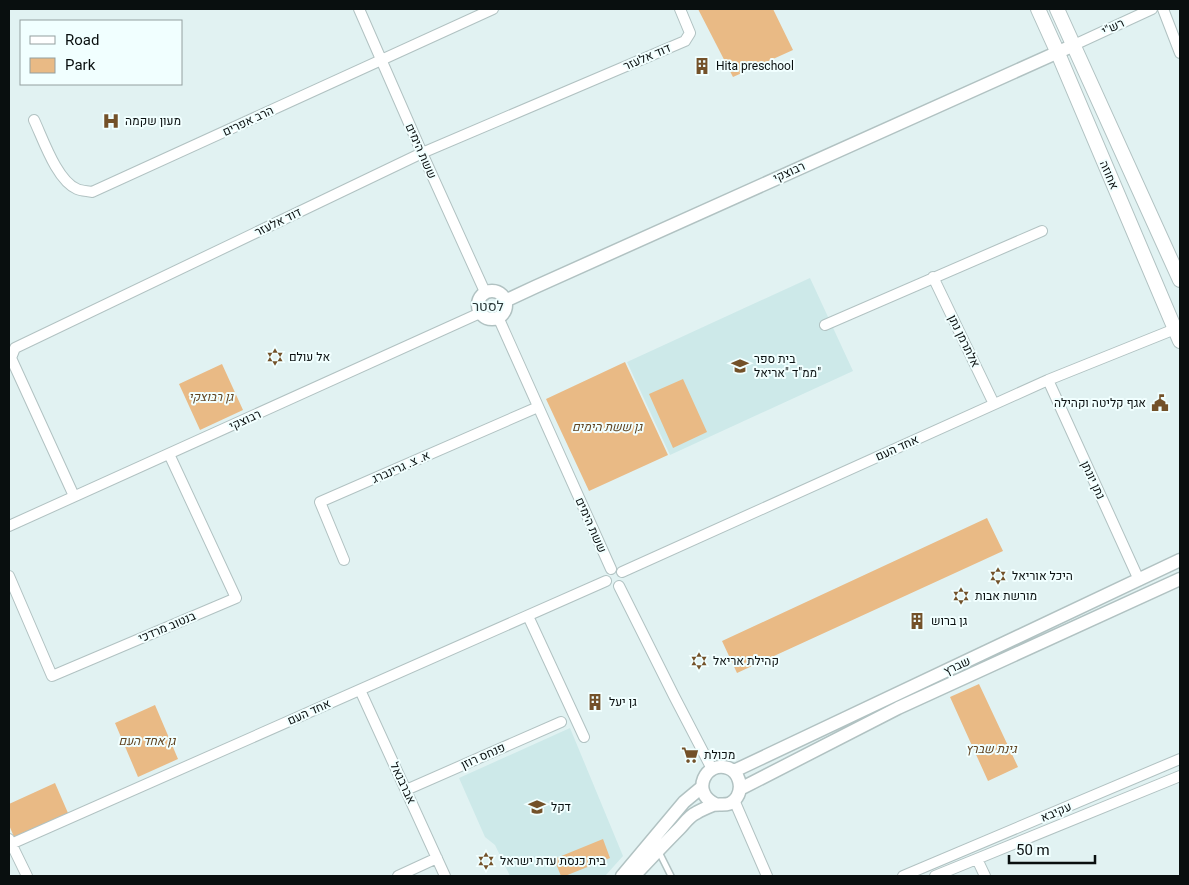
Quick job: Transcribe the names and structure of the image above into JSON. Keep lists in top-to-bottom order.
{
  "streets": {
    "main road": ["אחוזה"],
    "street": [
      "רש\"י",
      "דוד אלעזר",
      "הרב אפרים",
      "ששת הימים",
      "רבוצקי",
      "אלתרמן נתן",
      "אחד העם",
      "א. צ. גרינברג",
      "נתן יונתן",
      "בנטוב מרדכי",
      "שברץ",
      "פנחס רוזן",
      "אברבנאל",
      "עקיבא"
    ]
  },
  "crossings": [
    ["רש\"י", "רבוצקי"],
    ["רש\"י", "אחוזה"],
    ["דוד אלעזר", "ששת הימים"],
    ["דוד אלעזר", "רבוצקי"],
    ["הרב אפרים", "ששת הימים"],
    ["ששת הימים", "רבוצקי"],
    ["ששת הימים", "אחד העם"],
    ["ששת הימים", "א. צ. גרינברג"],
    ["רבוצקי", "אחוזה"],
    ["רבוצקי", "בנטוב מרדכי"],
    ["אחוזה", "אחד העם"],
    ["אלתרמן נתן", "אחד העם"],
    ["אחד העם", "נתן יונתן"],
    ["אחד העם", "אברבנאל"],
    ["נתן יונתן", "שברץ"],
    ["פנחס רוזן", "אברבנאל"]
  ],
  "districts": ["לסטר"],
  "parks": [
    "גן רבוצקי",
    "גן ששת הימים",
    "גן אחד העם",
    "גינת שברץ"
  ],
  "places": {
    "building": ["Hita preschool", "גן ברוש", "גן יעל"],
    "hospital": ["מעון שקמה"],
    "synagogue": [
      "אל עולם",
      "היכל אוריאל",
      "מורשת אבות",
      "קהילת אריאל",
      "בית כנסת עדת ישראל"
    ],
    "school or university": ["בית ספר ממ\"ד \"אריאל\"", "דקל"],
    "public building": ["אגף קליטה וקהילה"],
    "supermarket": ["מכולת"]
  },
  "legend": ["Road", "Park"],
  "scale_bar": "50 m"
}
